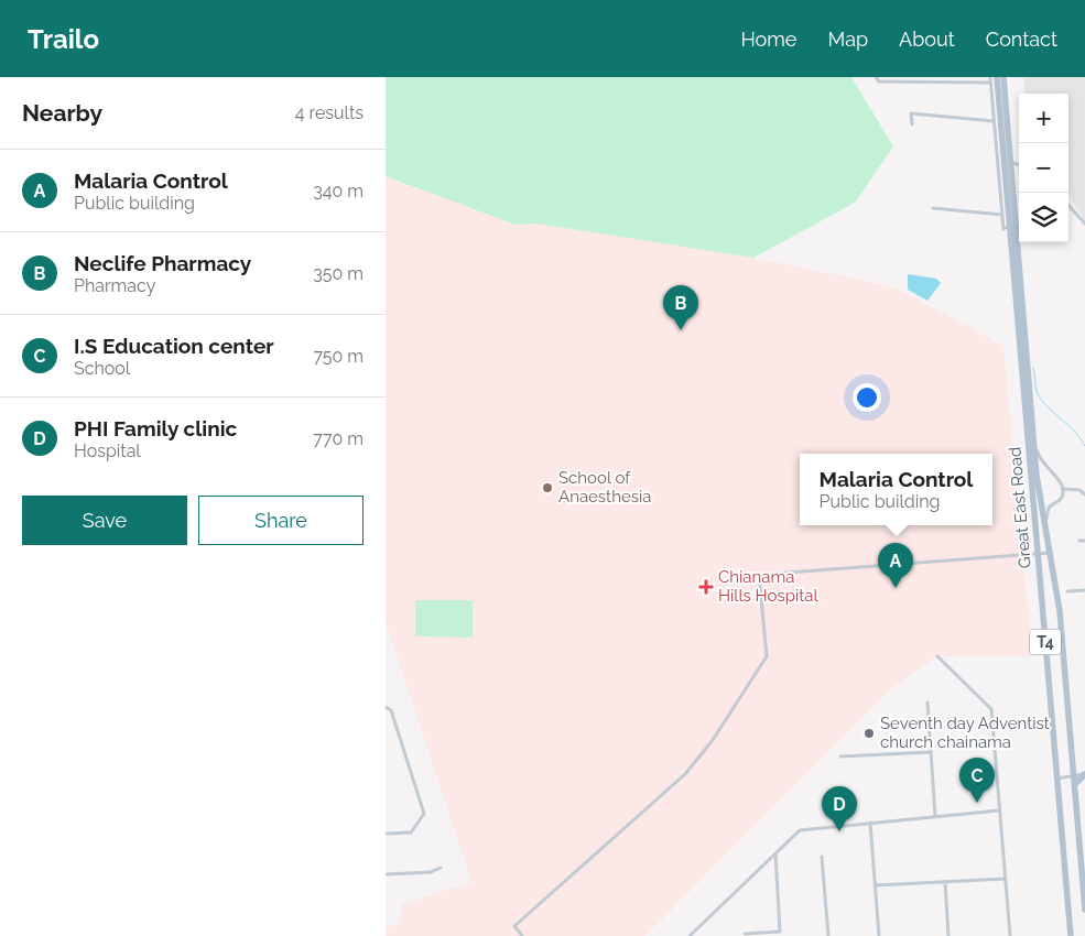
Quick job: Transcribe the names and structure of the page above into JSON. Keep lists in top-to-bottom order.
{
  "streets": {
    "main road": ["Great East Road", "T4"]
  },
  "places": {
    "other": ["School of Anaesthesia", "Seventh day Adventist church chainama"],
    "health": ["Chianama Hills Hospital"]
  },
  "page": {
    "header": "Trailo",
    "nav": [
      "Home",
      "Map",
      "About",
      "Contact"
    ],
    "heading": ["Nearby", "4 results"],
    "map_buttons": ["+", "−"],
    "list": [
      {
        "mark": "A",
        "name": "Malaria Control",
        "note": "Public building",
        "value": "340 m"
      },
      {
        "mark": "B",
        "name": "Neclife Pharmacy",
        "note": "Pharmacy",
        "value": "350 m"
      },
      {
        "mark": "C",
        "name": "I.S Education center",
        "note": "School",
        "value": "750 m"
      },
      {
        "mark": "D",
        "name": "PHI Family clinic",
        "note": "Hospital",
        "value": "770 m"
      }
    ],
    "pins": [
      "B",
      "A",
      "C",
      "D"
    ],
    "popup": ["Malaria Control", "Public building"],
    "buttons": ["Save", "Share"]
  }
}
